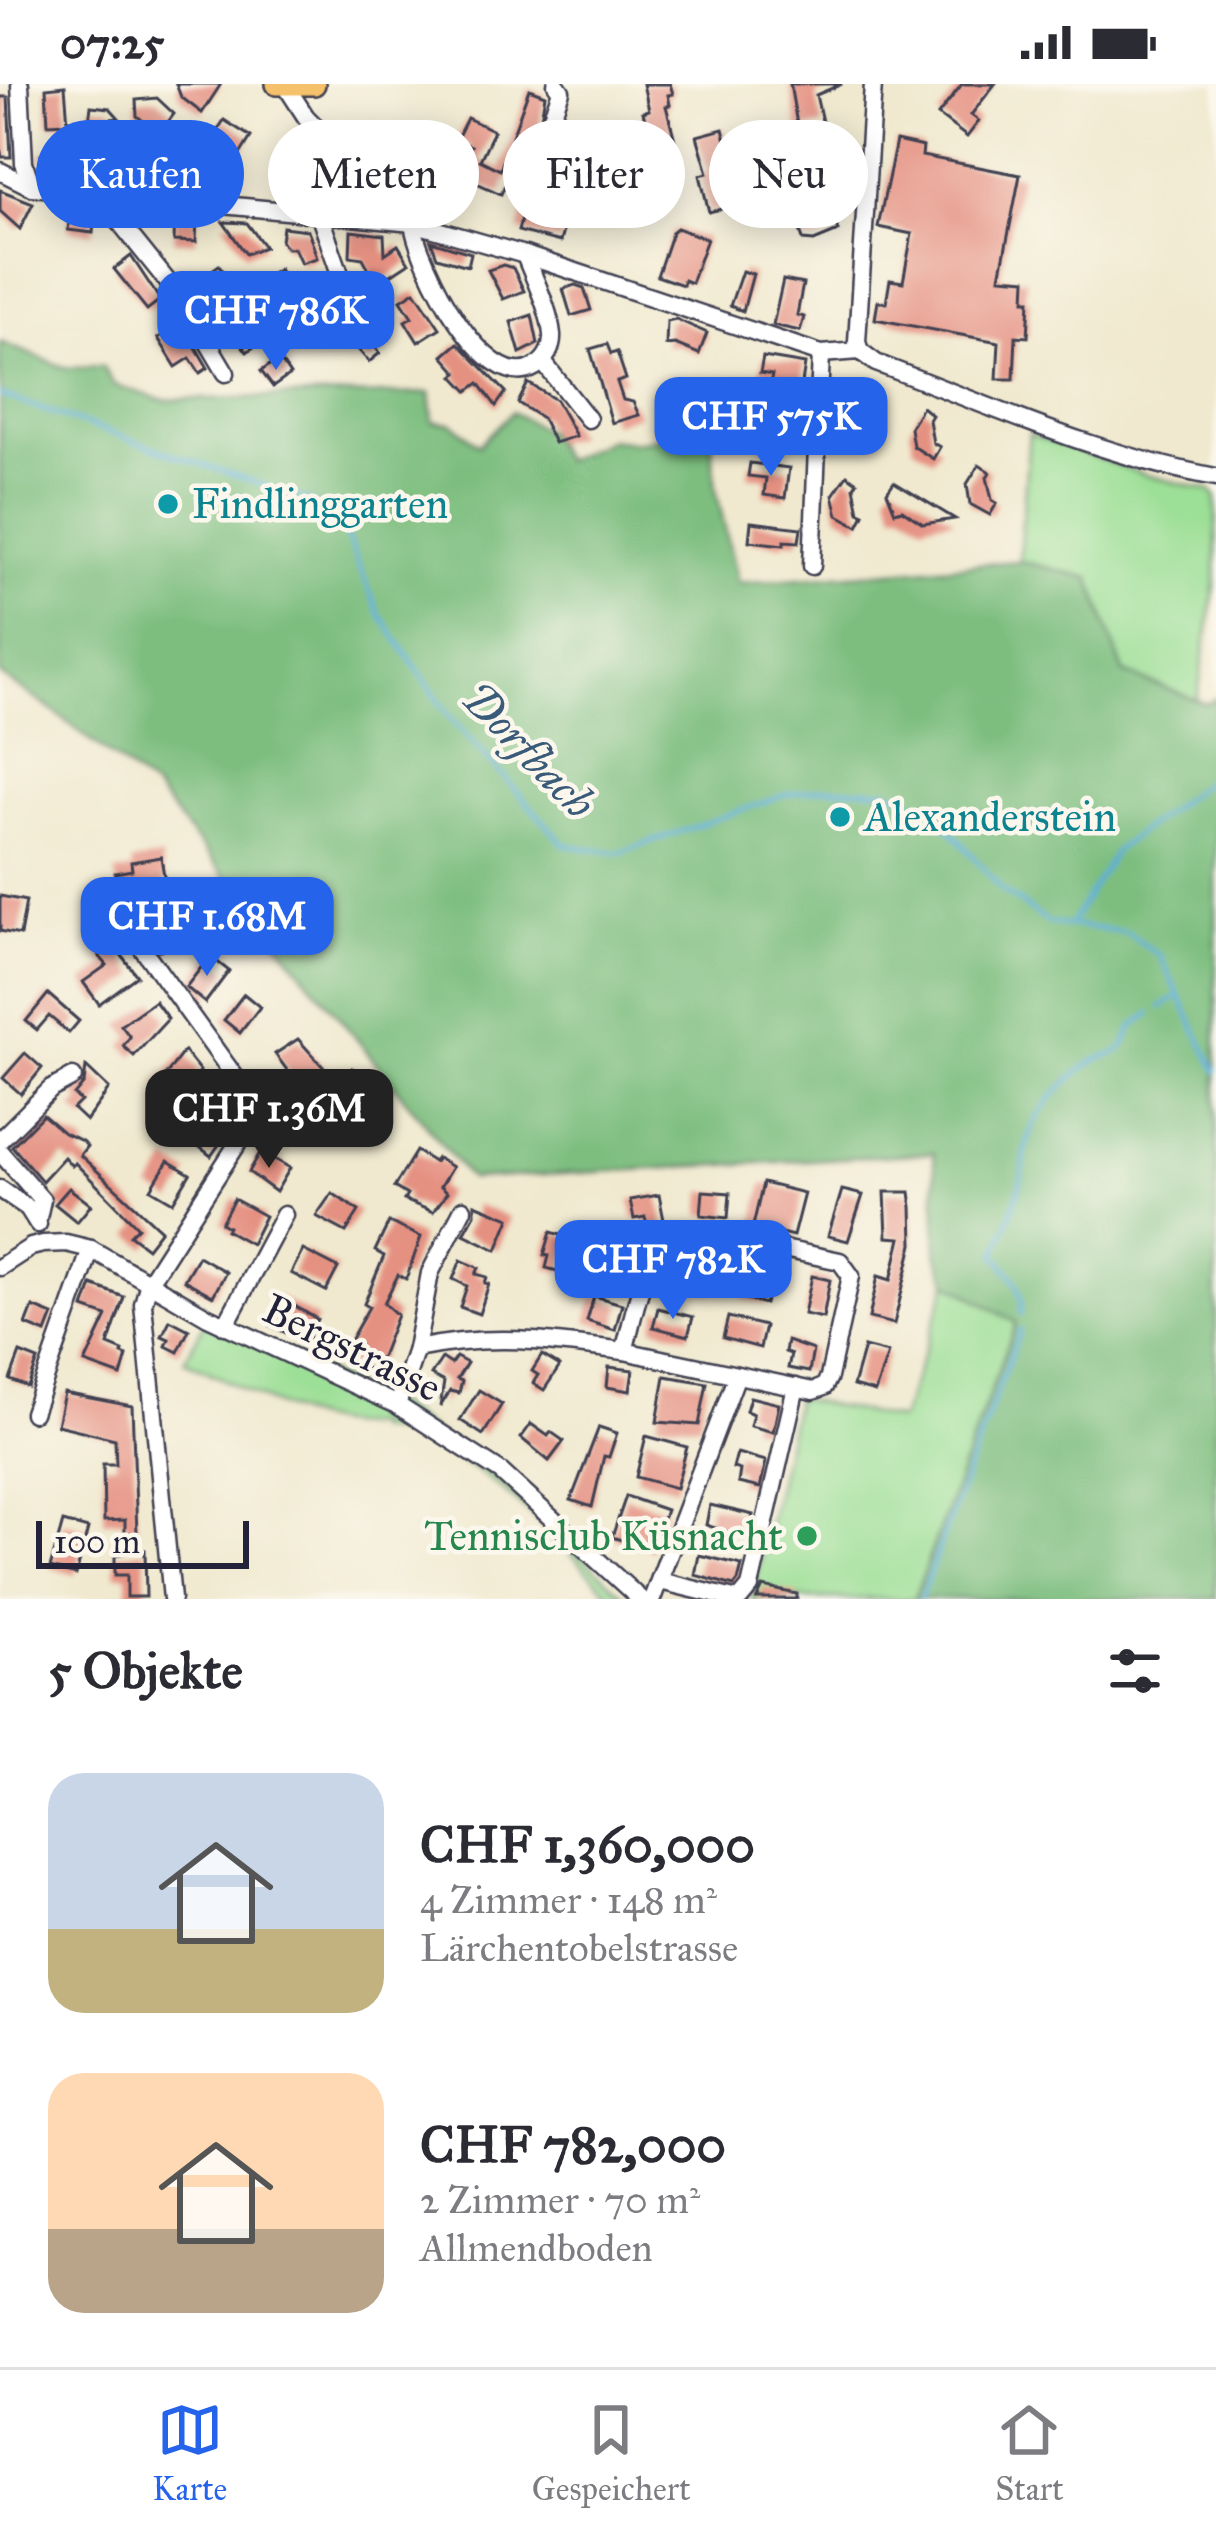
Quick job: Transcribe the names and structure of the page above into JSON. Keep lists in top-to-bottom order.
{
  "streets": {
    "street": ["Bergstrasse"]
  },
  "water": ["Dorfbach"],
  "places": ["Findlinggarten", "Alexanderstein", "Tennisclub Küsnacht"],
  "scale_bar": "100 m",
  "page": {
    "status": "07:25",
    "chip": [
      "Kaufen",
      "Mieten",
      "Filter",
      "Neu"
    ],
    "price": [
      "CHF 786K",
      "CHF 575K",
      "CHF 1.68M",
      "CHF 1.36M",
      "CHF 782K"
    ],
    "scale": "100 m",
    "heading": "5 Objekte",
    "list": [
      {
        "name": "CHF 1,360,000",
        "note": "4 Zimmer · 148 m² · Lärchentobelstrasse"
      },
      {
        "name": "CHF 782,000",
        "note": "2 Zimmer · 70 m² · Allmendboden"
      }
    ],
    "tabs": ["Karte", "Gespeichert", "Start"]
  }
}
